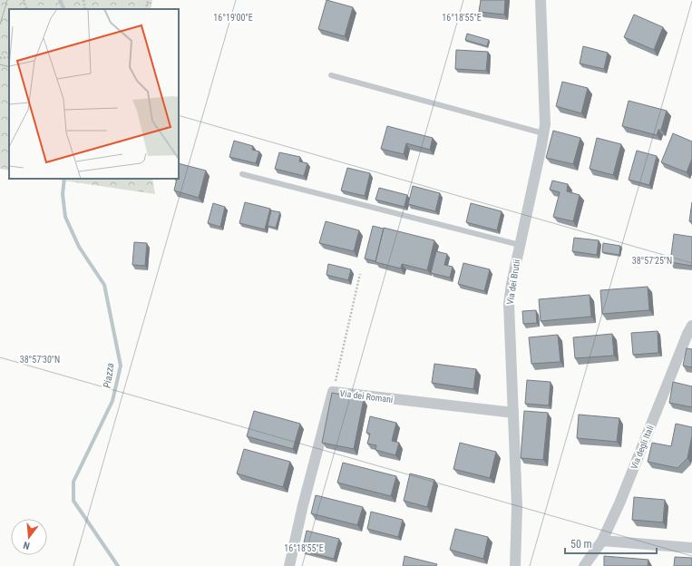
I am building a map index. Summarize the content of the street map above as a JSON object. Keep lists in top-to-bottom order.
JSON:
{
  "streets": {
    "street": ["Via dei Brutii", "Via dei Romani", "Via degli Itali"]
  },
  "crossings": [
    ["Via dei Brutii", "Via dei Romani"]
  ],
  "water": ["Piazza"],
  "scale_bar": "50 m",
  "north": "bottom",
  "coordinates": [
    "16°19'00\"E",
    "16°18'55\"E",
    "38°57'25\"N",
    "38°57'30\"N"
  ]
}
